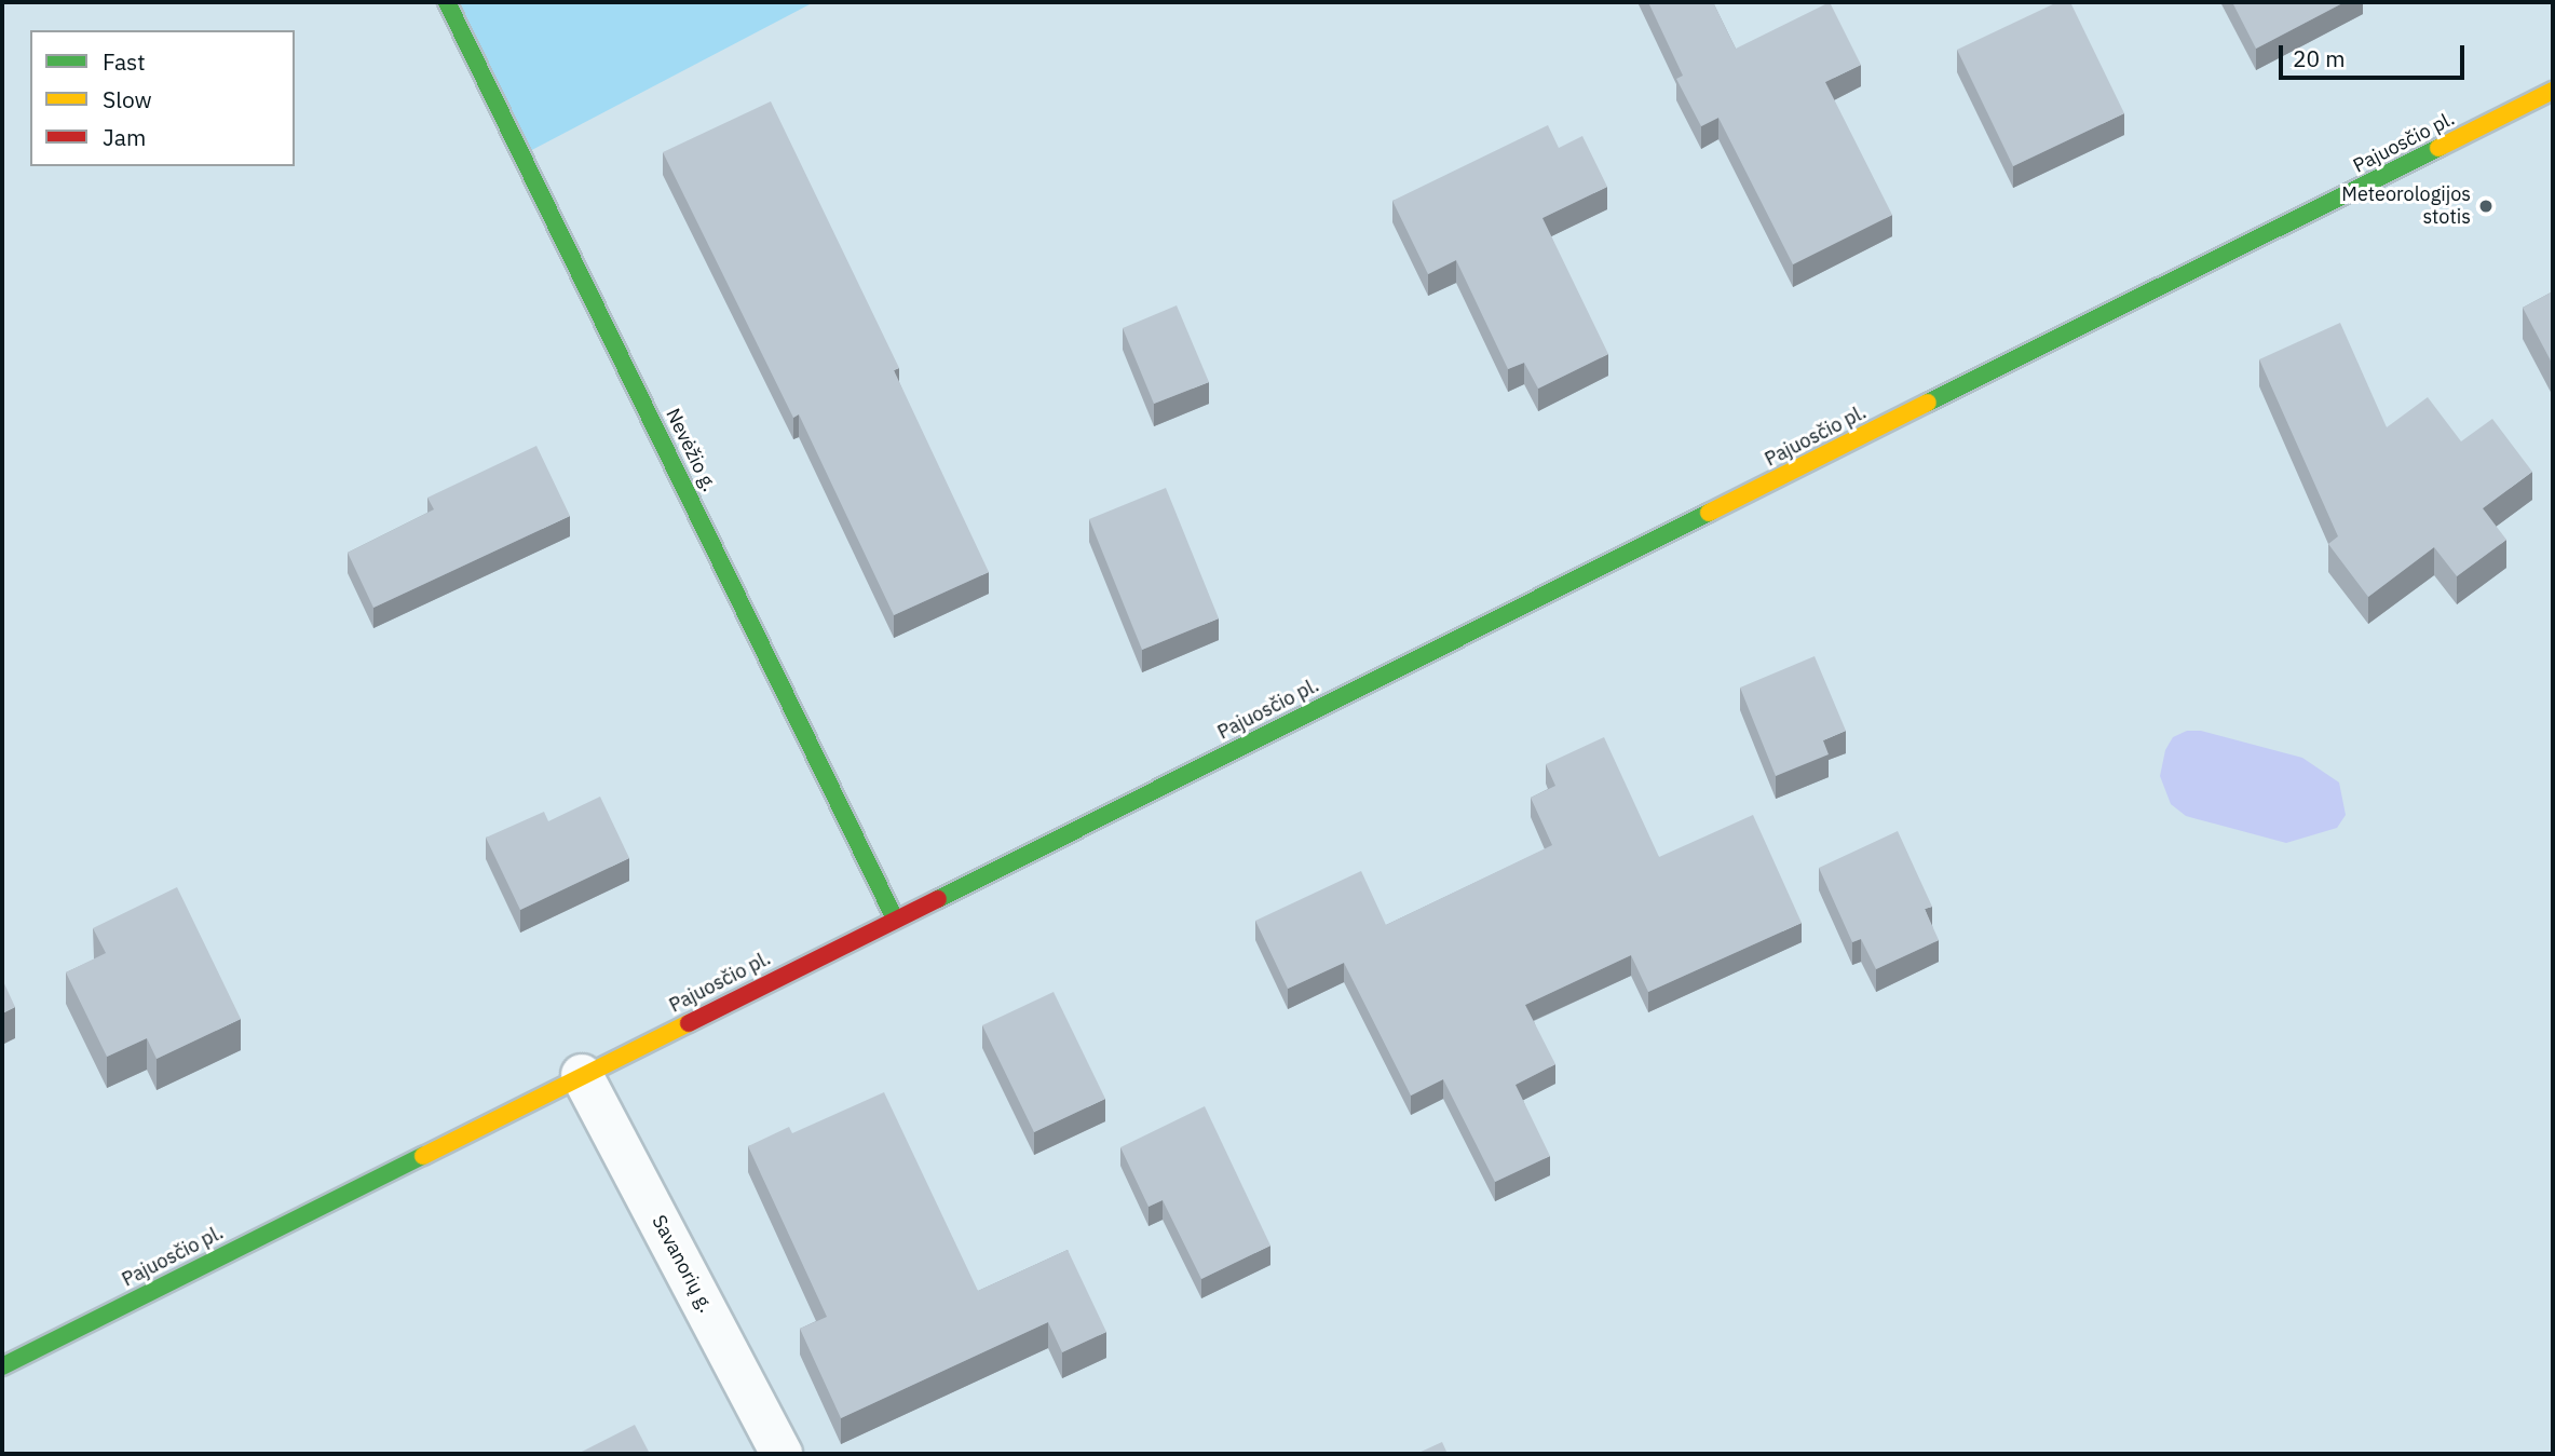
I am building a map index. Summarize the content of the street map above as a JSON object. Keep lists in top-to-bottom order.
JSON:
{
  "streets": {
    "main road": ["Pajuosčio pl.", "Nevėžio g."],
    "street": ["Savanorių g."]
  },
  "crossings": [
    ["Pajuosčio pl.", "Nevėžio g."],
    ["Pajuosčio pl.", "Savanorių g."]
  ],
  "places": ["Meteorologijos stotis"],
  "legend": ["Fast", "Slow", "Jam"],
  "scale_bar": "20 m"
}
